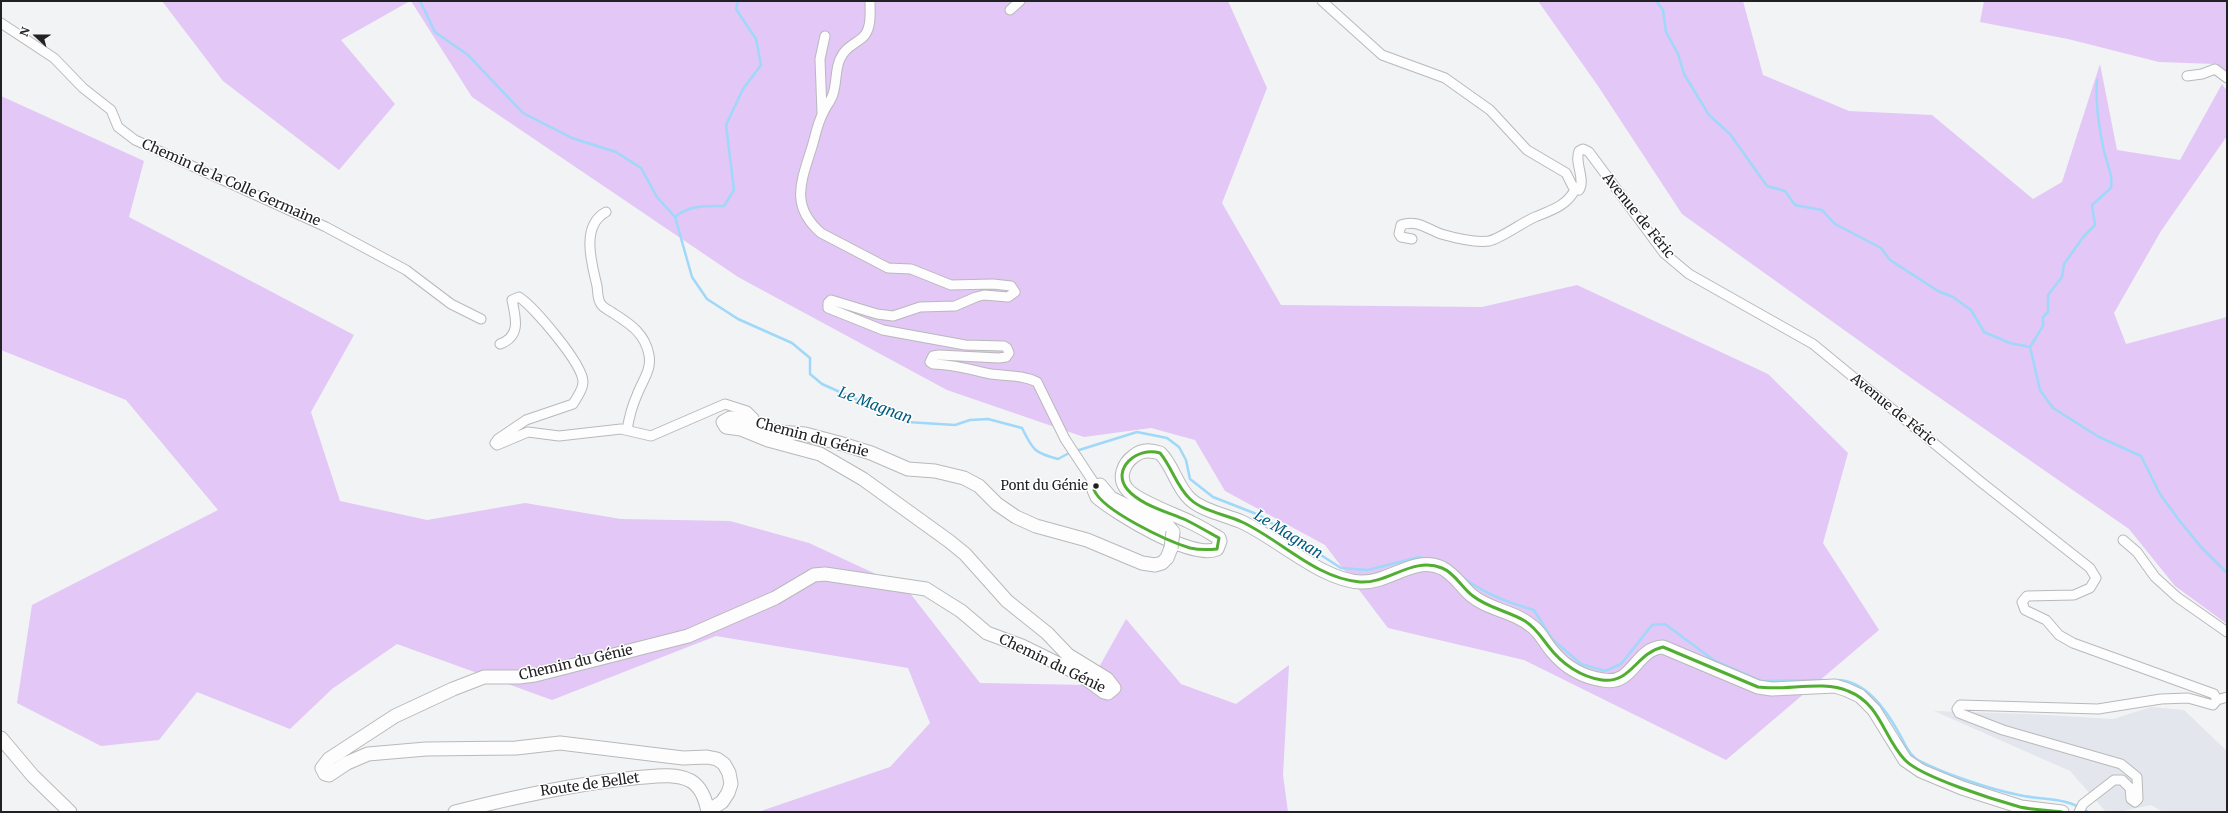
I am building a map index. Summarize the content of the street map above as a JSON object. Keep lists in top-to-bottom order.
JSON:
{
  "streets": {
    "street": [
      "Chemin de la Colle Germaine",
      "Avenue de Féric",
      "Chemin du Génie",
      "Route de Bellet"
    ]
  },
  "crossings": [
    ["Chemin du Génie", "Route de Bellet"]
  ],
  "water": ["Le Magnan"],
  "places": ["Pont du Génie"],
  "north": "left"
}
